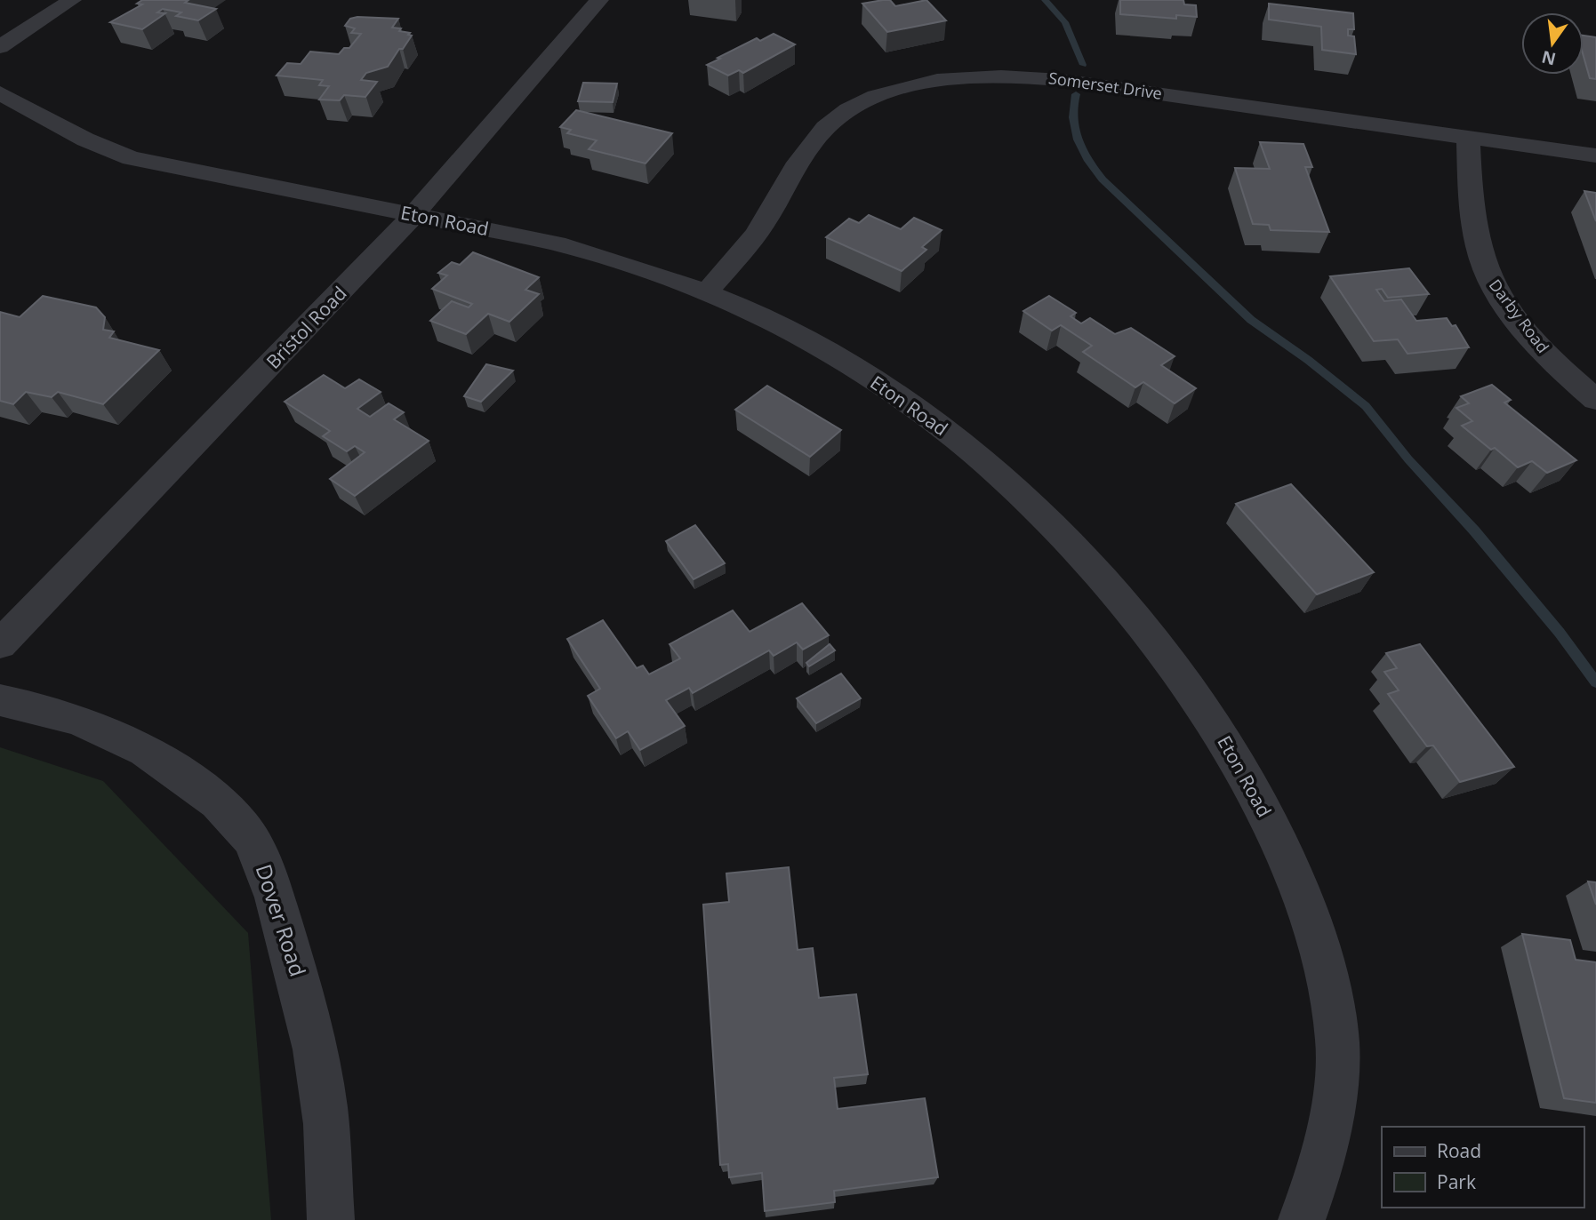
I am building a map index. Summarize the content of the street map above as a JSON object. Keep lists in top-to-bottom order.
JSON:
{
  "streets": {
    "street": [
      "Somerset Drive",
      "Eton Road",
      "Darby Road",
      "Bristol Road",
      "Dover Road"
    ]
  },
  "crossings": [
    ["Somerset Drive", "Eton Road"],
    ["Somerset Drive", "Darby Road"],
    ["Eton Road", "Bristol Road"]
  ],
  "legend": ["Road", "Park"],
  "north": "bottom"
}
